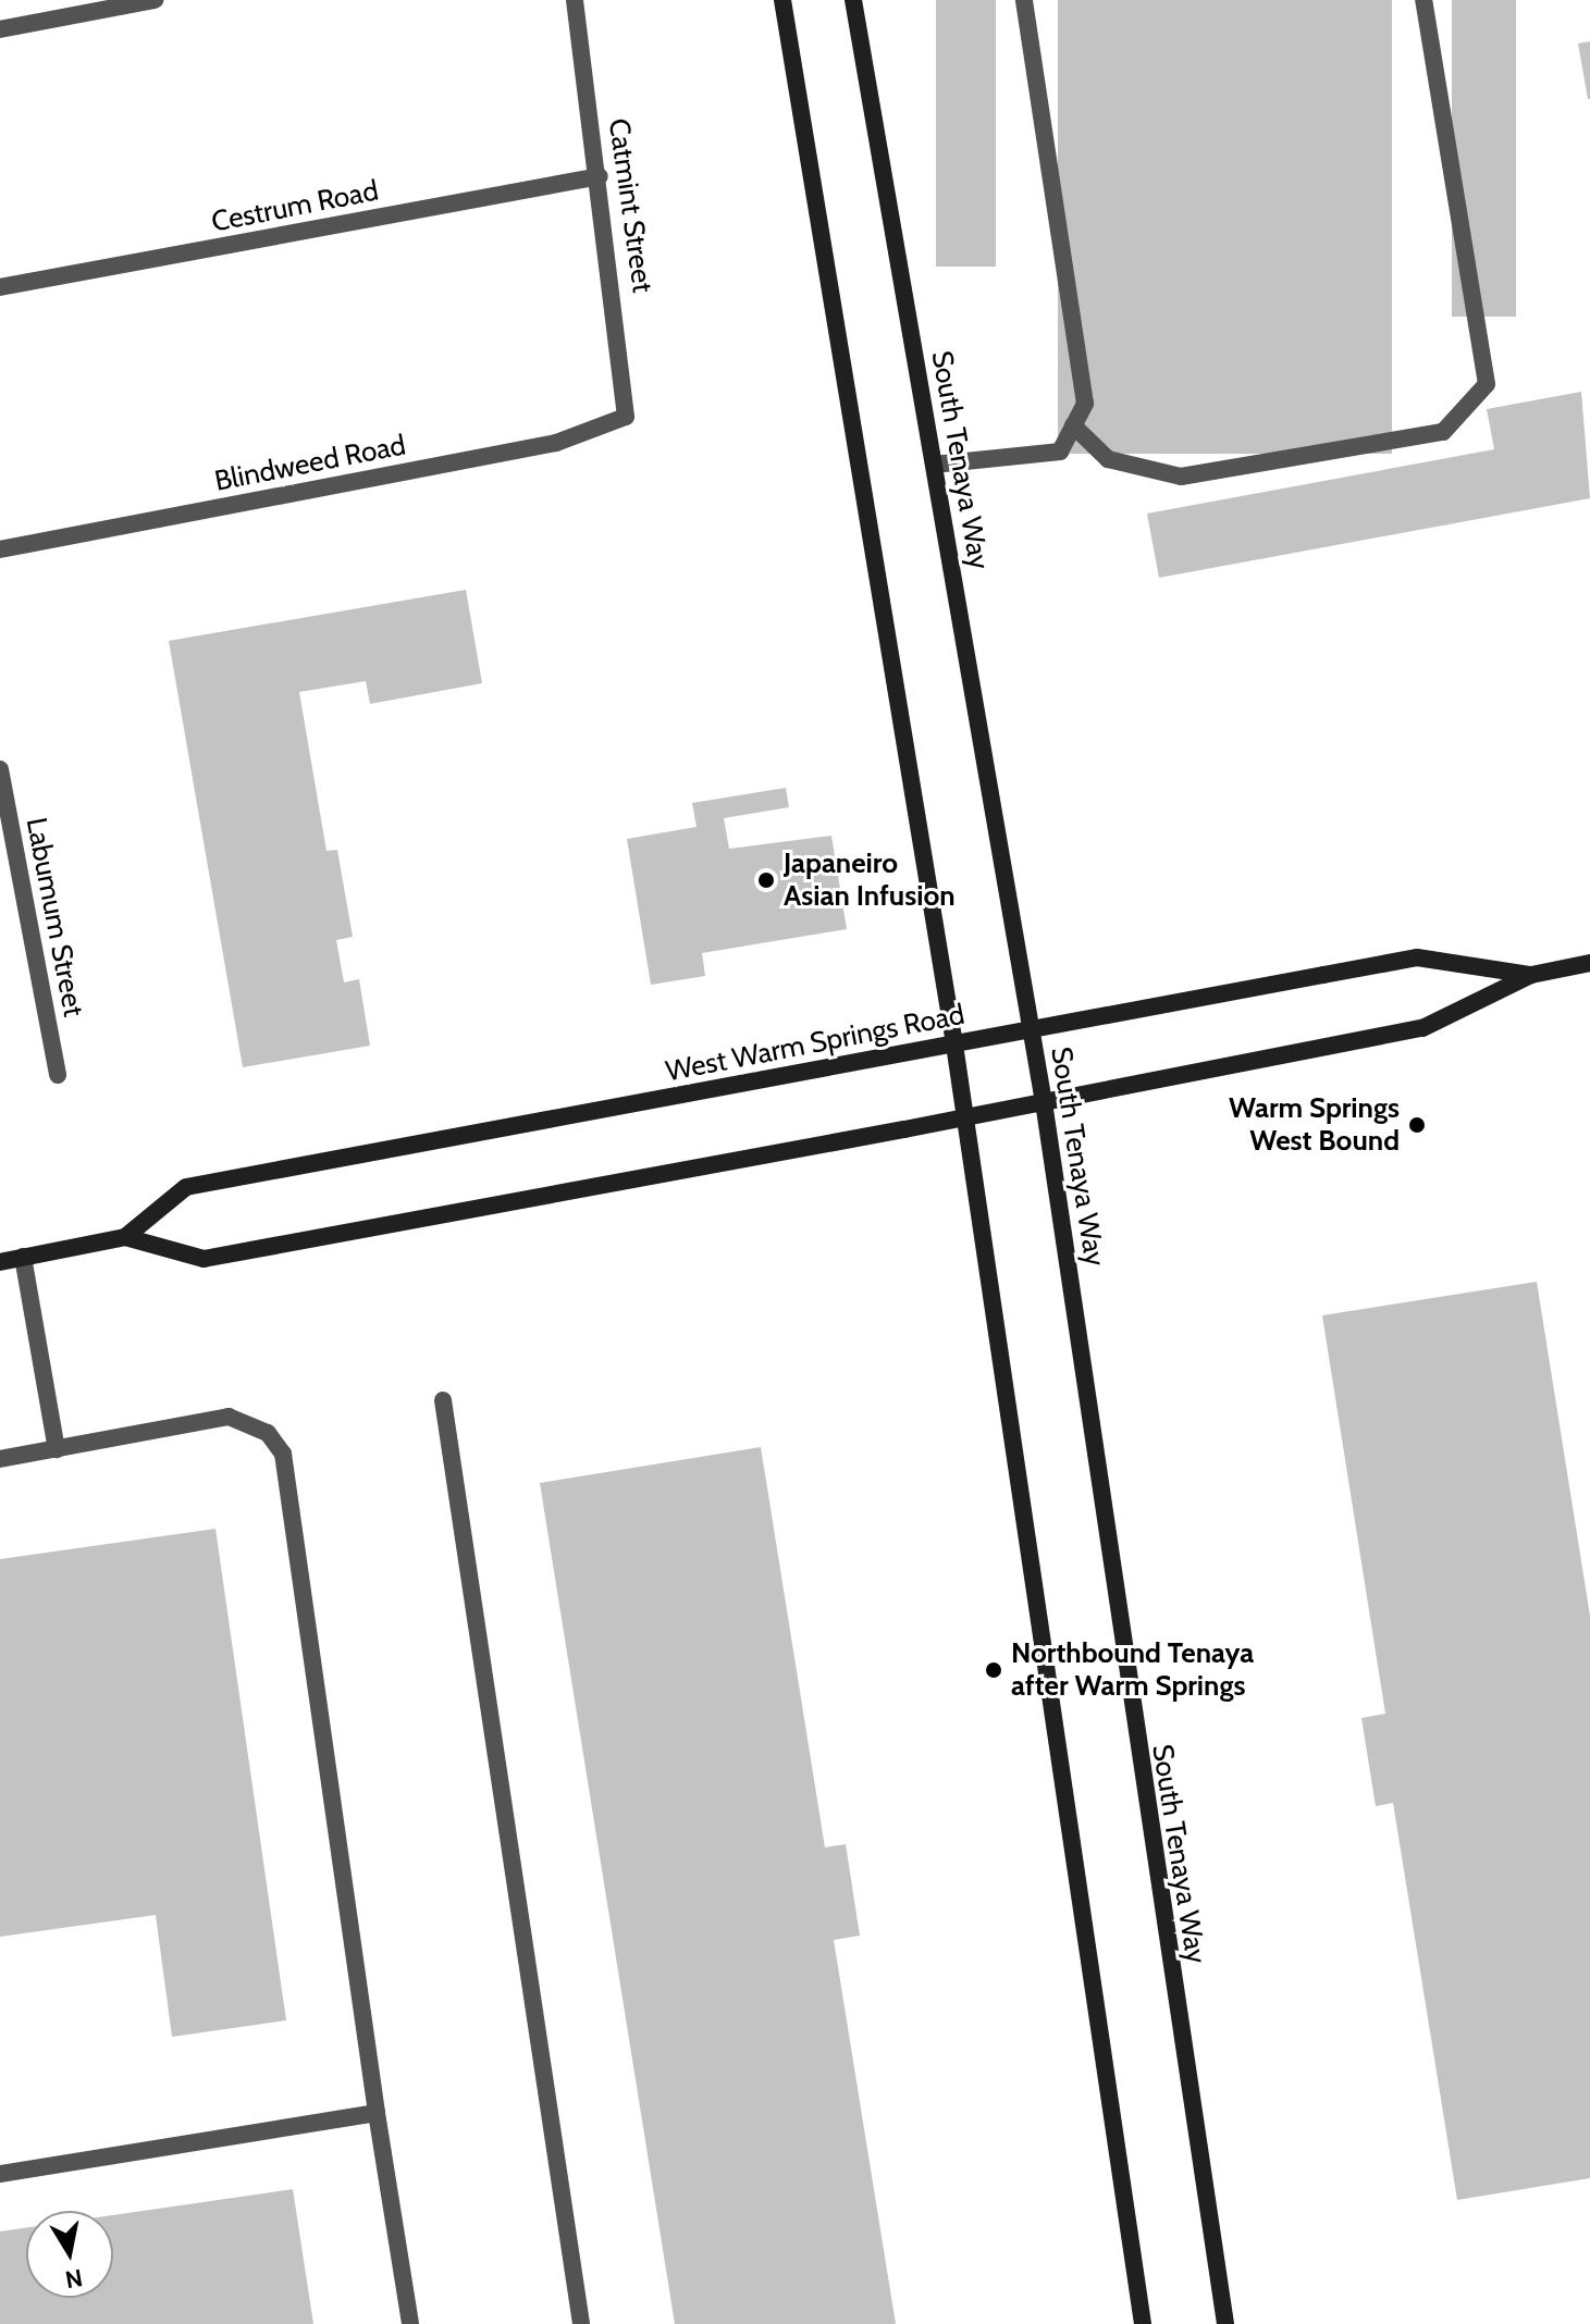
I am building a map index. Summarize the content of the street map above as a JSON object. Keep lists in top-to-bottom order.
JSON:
{
  "streets": {
    "street": [
      "Catmint Street",
      "Cestrum Road",
      "South Tenaya Way",
      "Blindweed Road",
      "Labumum Street",
      "West Warm Springs Road"
    ]
  },
  "crossings": [
    ["Catmint Street", "Cestrum Road"],
    ["Catmint Street", "Blindweed Road"],
    ["South Tenaya Way", "West Warm Springs Road"]
  ],
  "places": ["Japaneiro Asian Infusion", "Warm Springs West Bound", "Northbound Tenaya after Warm Springs"],
  "north": "bottom"
}
